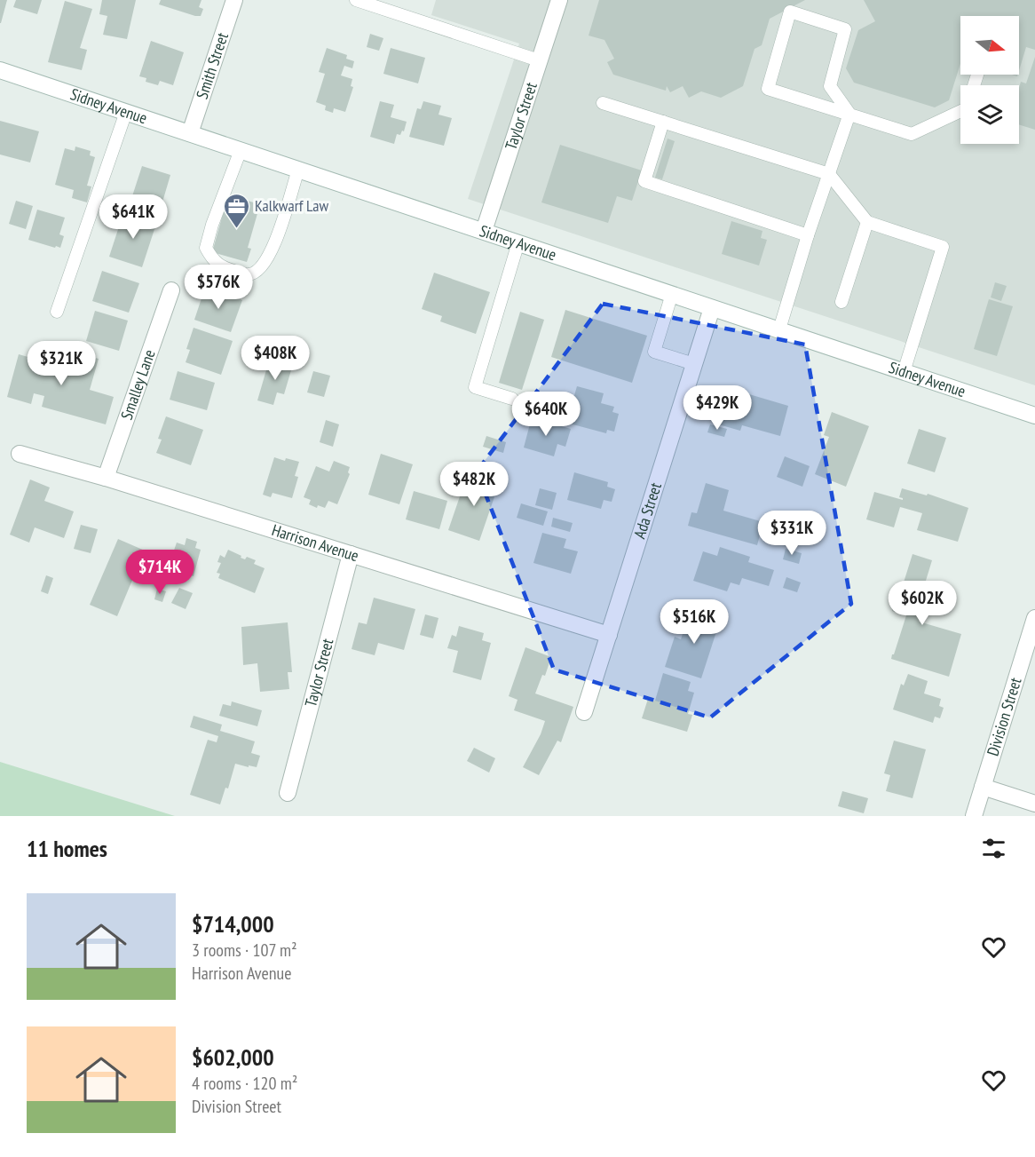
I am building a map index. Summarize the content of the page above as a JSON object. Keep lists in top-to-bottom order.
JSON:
{
  "streets": {
    "street": [
      "Smith Street",
      "Sidney Avenue",
      "Taylor Street",
      "Smalley Lane",
      "Ada Street",
      "Harrison Avenue",
      "Division Street"
    ]
  },
  "crossings": [
    ["Smith Street", "Sidney Avenue"],
    ["Sidney Avenue", "Taylor Street"],
    ["Sidney Avenue", "Ada Street"],
    ["Taylor Street", "Harrison Avenue"],
    ["Smalley Lane", "Harrison Avenue"],
    ["Ada Street", "Harrison Avenue"]
  ],
  "places": {
    "office": ["Kalkwarf Law"]
  },
  "north": "right",
  "page": {
    "price": [
      "$641K",
      "$576K",
      "$408K",
      "$321K",
      "$429K",
      "$640K",
      "$482K",
      "$331K",
      "$714K",
      "$602K",
      "$516K"
    ],
    "heading": "11 homes",
    "list": [
      {
        "name": "$714,000",
        "note": "3 rooms · 107 m² · Harrison Avenue"
      },
      {
        "name": "$602,000",
        "note": "4 rooms · 120 m² · Division Street"
      }
    ]
  }
}
